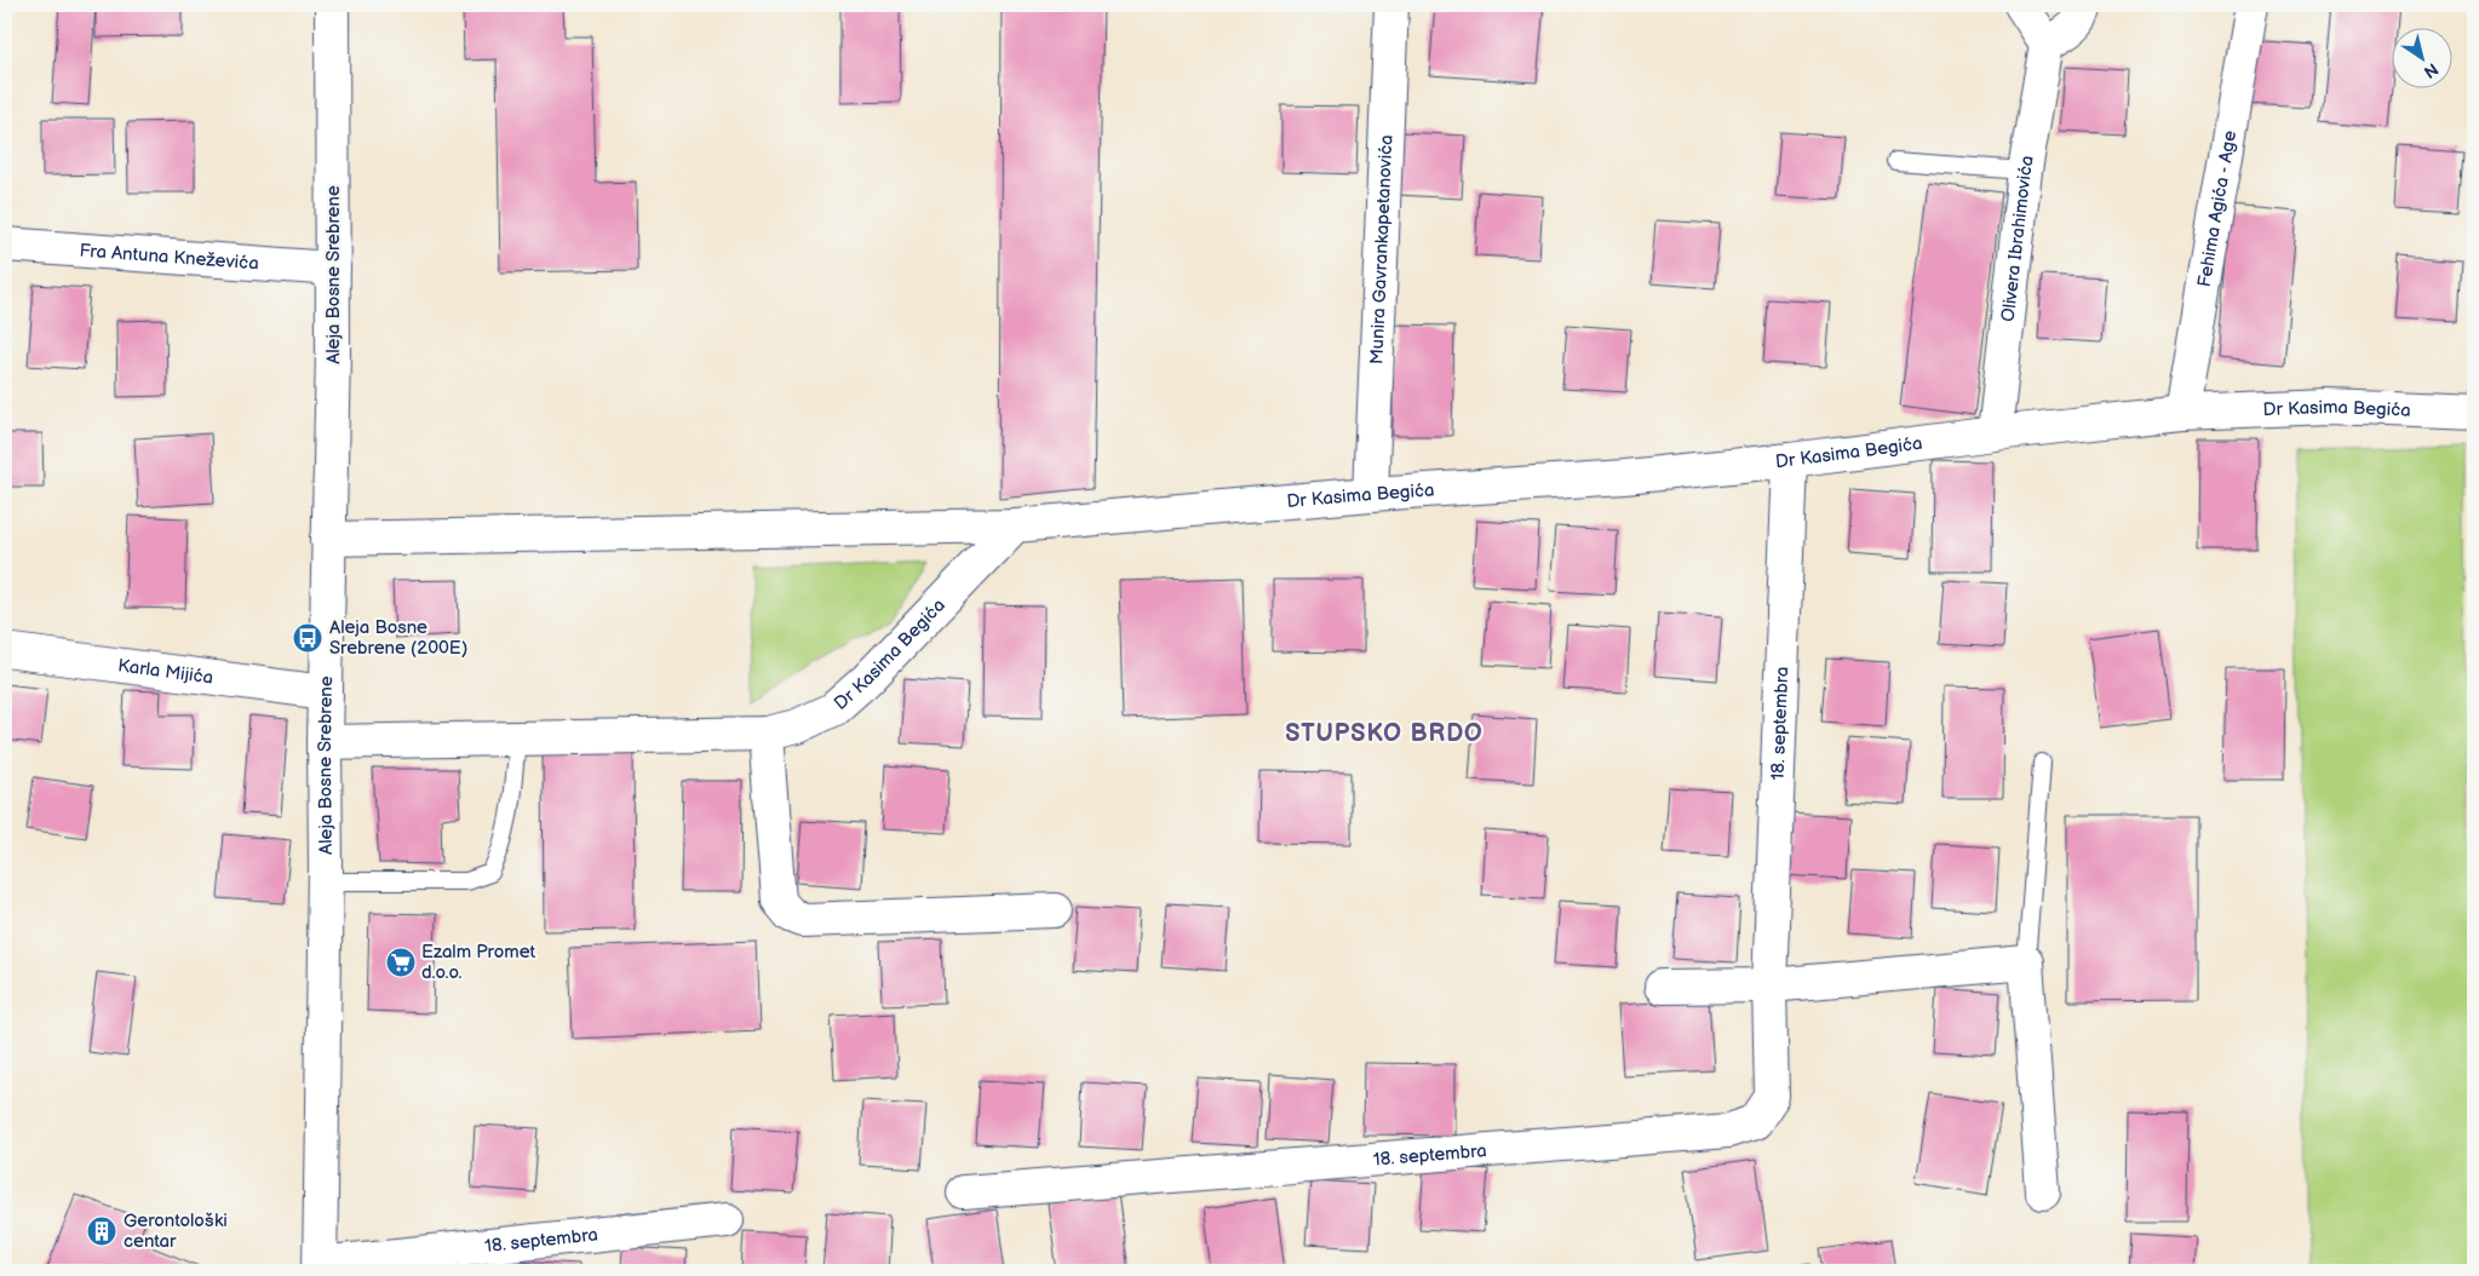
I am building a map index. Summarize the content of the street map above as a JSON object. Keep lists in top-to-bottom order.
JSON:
{
  "streets": {
    "street": [
      "Fehima Agića - Age",
      "Olivera Ibrahimovića",
      "Munira Gavrankapetanovića",
      "Fra Antuna Kneževića",
      "Aleja Bosne Srebrene",
      "Dr Kasima Begića",
      "Karla Mijića",
      "18. septembra"
    ]
  },
  "crossings": [
    ["Fehima Agića - Age", "Dr Kasima Begića"],
    ["Olivera Ibrahimovića", "Dr Kasima Begića"],
    ["Munira Gavrankapetanovića", "Dr Kasima Begića"],
    ["Fra Antuna Kneževića", "Aleja Bosne Srebrene"],
    ["Aleja Bosne Srebrene", "Dr Kasima Begića"],
    ["Aleja Bosne Srebrene", "Karla Mijića"],
    ["Dr Kasima Begića", "18. septembra"]
  ],
  "districts": ["STUPSKO BRDO"],
  "places": {
    "bus stop": ["Aleja Bosne Srebrene (200E)"],
    "supermarket": ["Ezalm Promet d.o.o."],
    "building": ["Gerontološki centar"]
  },
  "north": "bottom right"
}
